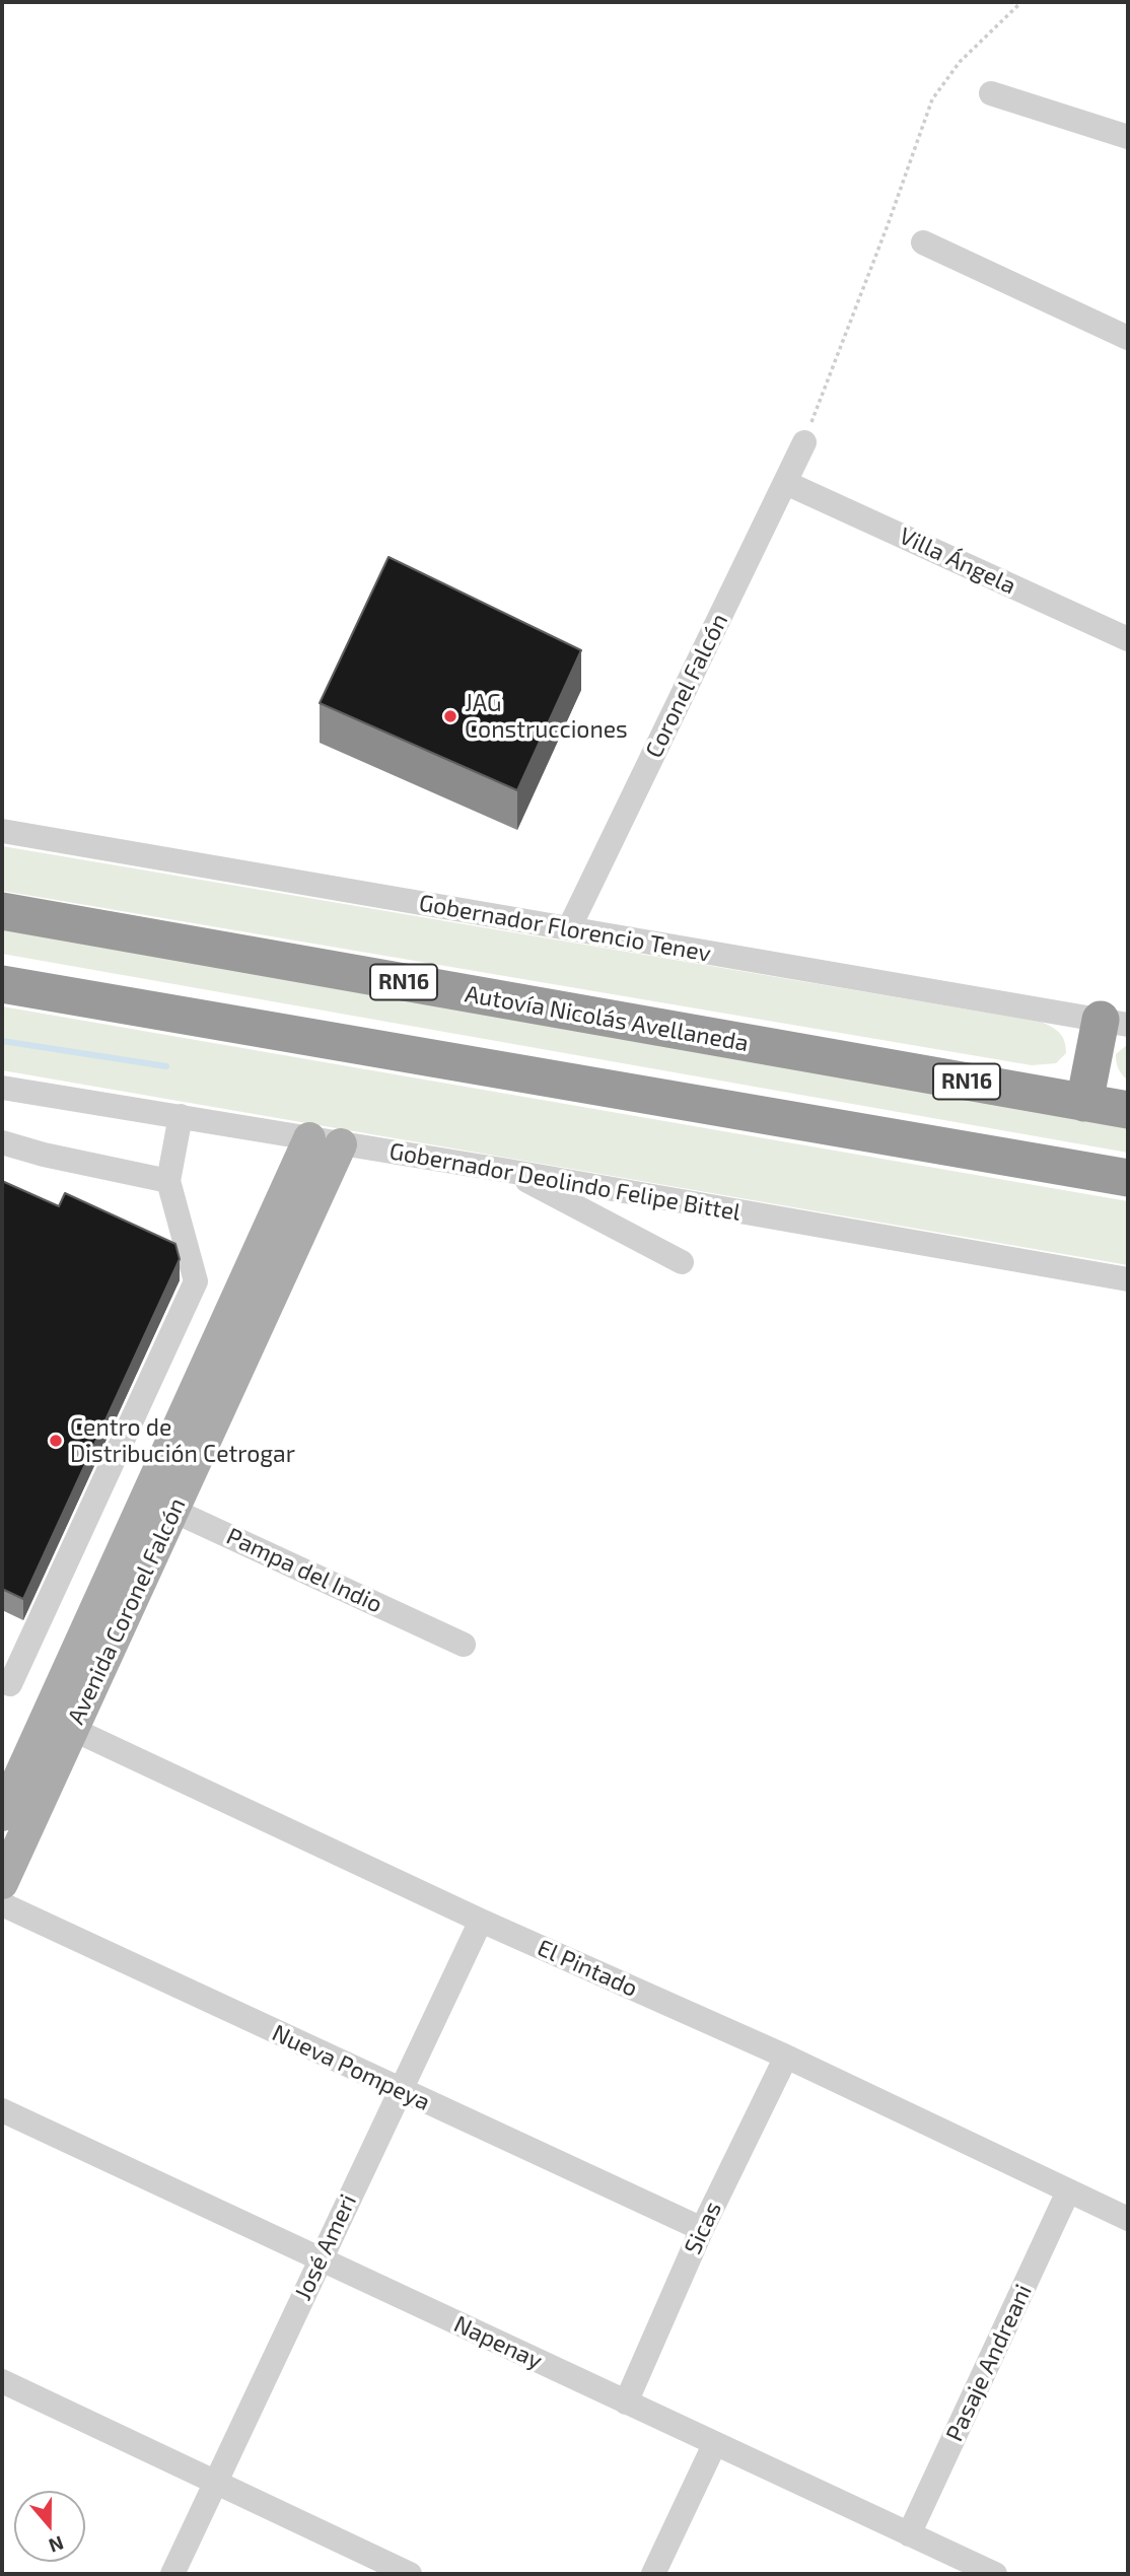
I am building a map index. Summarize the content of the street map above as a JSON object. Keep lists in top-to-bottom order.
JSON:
{
  "streets": {
    "highway": ["RN16", "Autovía Nicolás Avellaneda"],
    "main road": ["Avenida Coronel Falcón"],
    "street": [
      "Villa Ángela",
      "Coronel Falcón",
      "Gobernador Florencio Tenev",
      "Gobernador Deolindo Felipe Bittel",
      "Pampa del Indio",
      "El Pintado",
      "Nueva Pompeya",
      "Sicas",
      "José Ameri",
      "Napenay",
      "Pasaje Andreani"
    ]
  },
  "crossings": [
    ["Villa Ángela", "Coronel Falcón"],
    ["Coronel Falcón", "Gobernador Florencio Tenev"],
    ["Gobernador Deolindo Felipe Bittel", "Avenida Coronel Falcón"],
    ["Pampa del Indio", "Avenida Coronel Falcón"],
    ["Avenida Coronel Falcón", "El Pintado"],
    ["El Pintado", "Sicas"],
    ["El Pintado", "José Ameri"],
    ["El Pintado", "Pasaje Andreani"],
    ["Nueva Pompeya", "Sicas"],
    ["Nueva Pompeya", "José Ameri"],
    ["Sicas", "Napenay"],
    ["José Ameri", "Napenay"],
    ["Napenay", "Pasaje Andreani"]
  ],
  "places": ["JAG Construcciones", "Centro de Distribución Cetrogar"],
  "north": "bottom"
}
